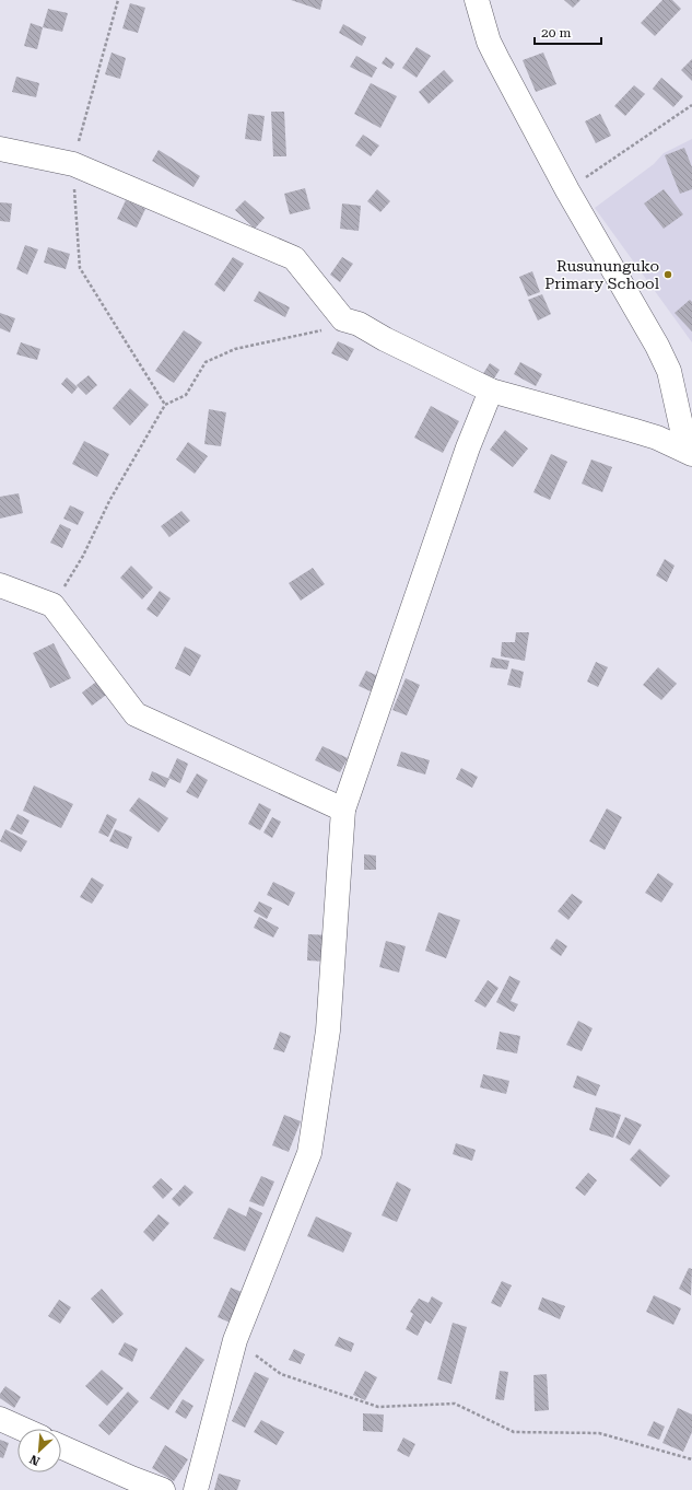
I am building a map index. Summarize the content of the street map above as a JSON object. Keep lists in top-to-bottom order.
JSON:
{
  "places": ["Rusununguko Primary School"],
  "scale_bar": "20 m",
  "north": "bottom left"
}
